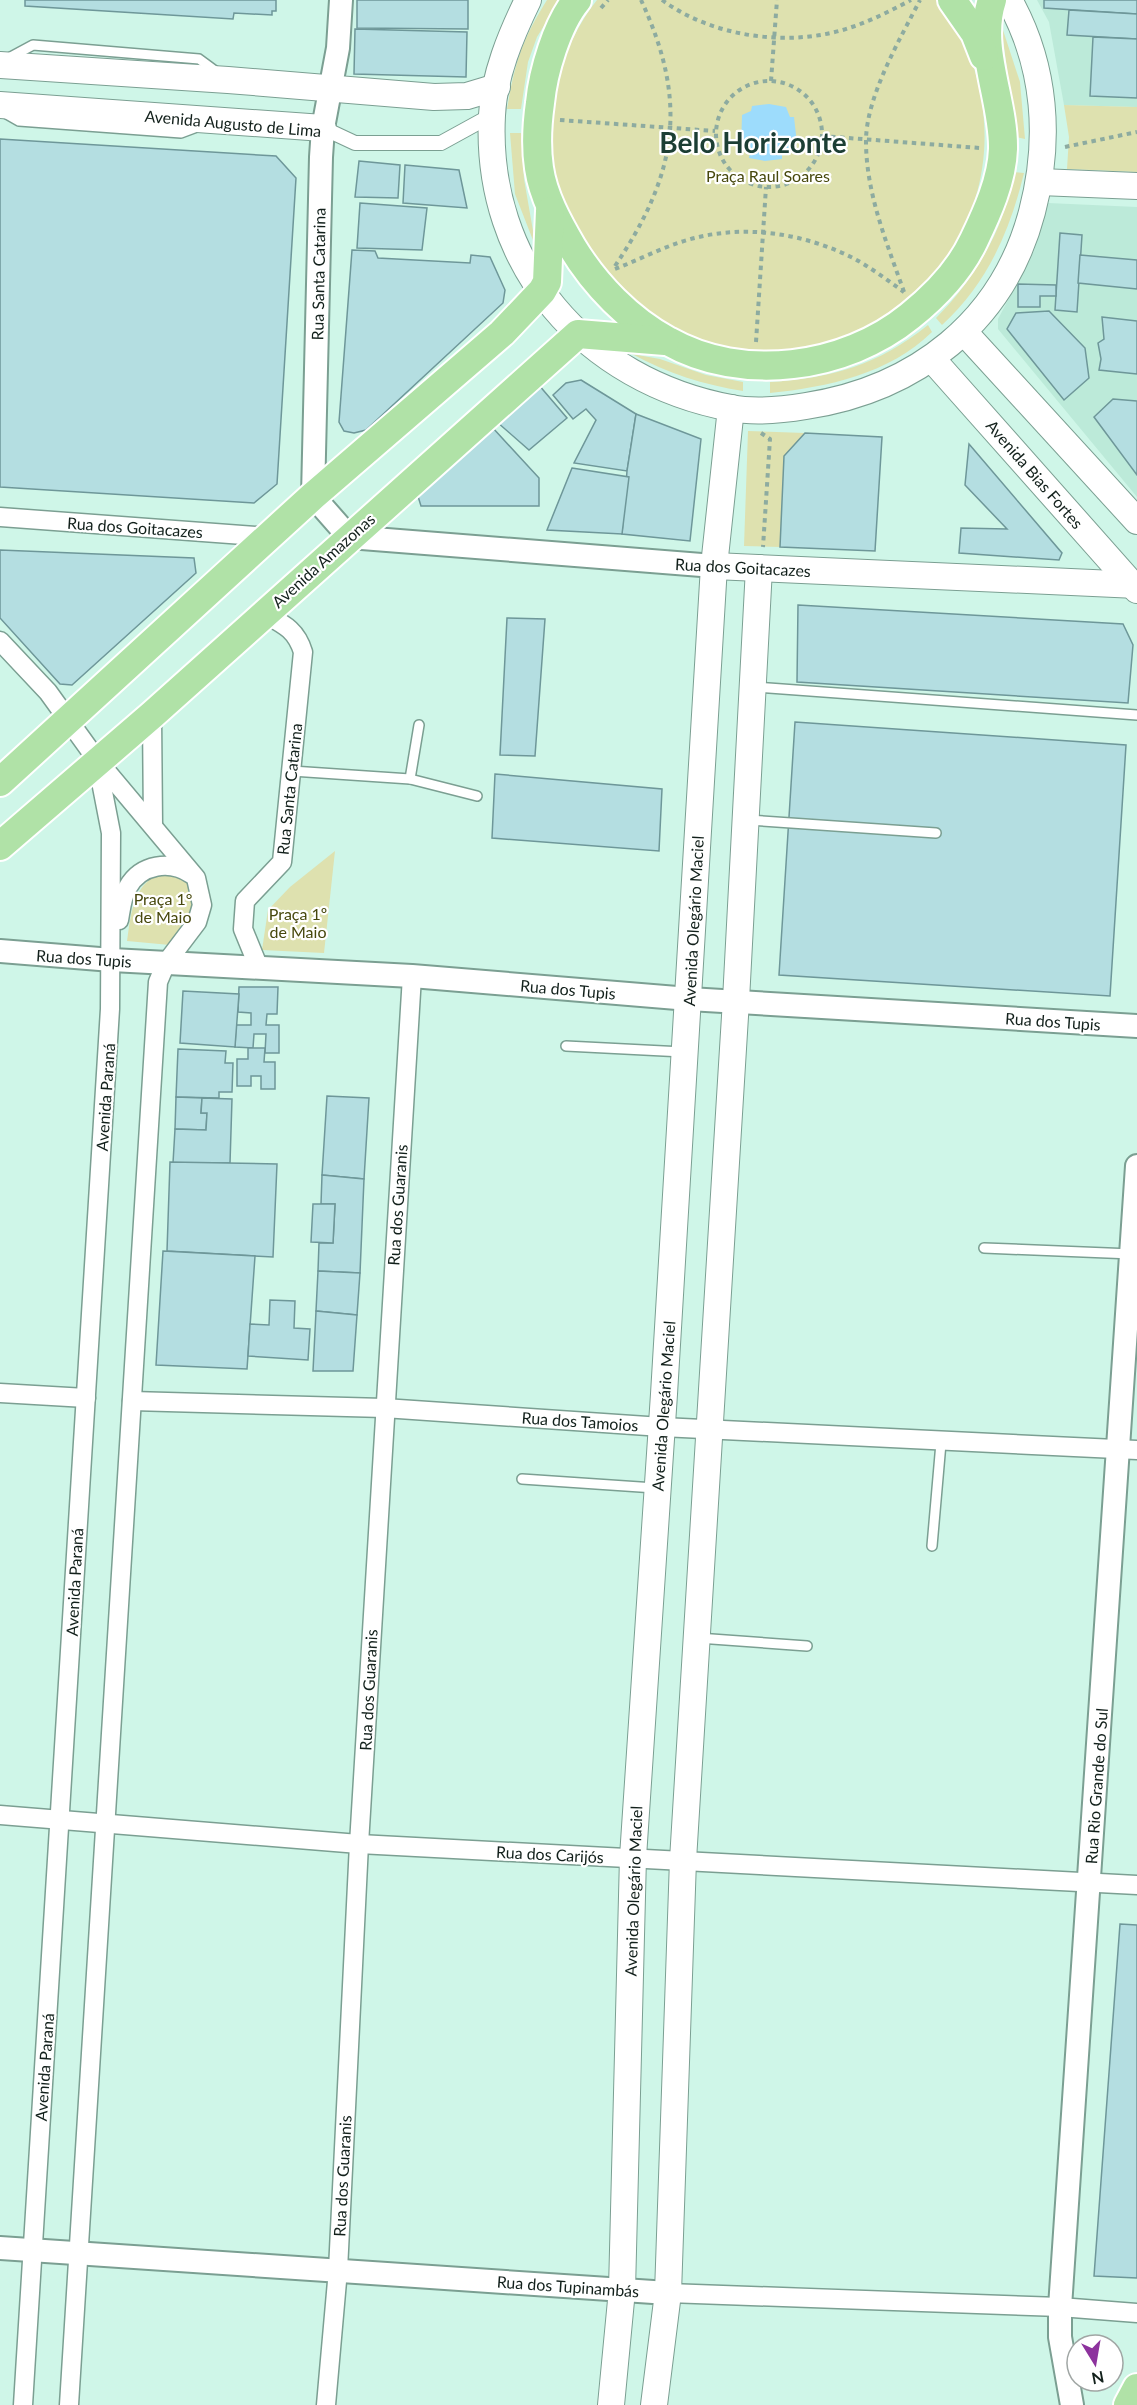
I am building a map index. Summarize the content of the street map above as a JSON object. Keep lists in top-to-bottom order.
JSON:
{
  "streets": {
    "main road": [
      "Avenida Augusto de Lima",
      "Avenida Bias Fortes",
      "Rua dos Goitacazes",
      "Avenida Amazonas",
      "Avenida Olegário Maciel"
    ],
    "street": [
      "Rua Santa Catarina",
      "Rua dos Tupis",
      "Avenida Paraná",
      "Rua dos Guaranis",
      "Rua dos Tamoios",
      "Rua Rio Grande do Sul",
      "Rua dos Carijós",
      "Rua dos Tupinambás"
    ]
  },
  "crossings": [
    ["Avenida Augusto de Lima", "Rua Santa Catarina"],
    ["Rua Santa Catarina", "Avenida Amazonas"],
    ["Rua Santa Catarina", "Rua dos Tupis"],
    ["Avenida Bias Fortes", "Rua dos Goitacazes"],
    ["Rua dos Goitacazes", "Avenida Amazonas"],
    ["Rua dos Goitacazes", "Avenida Olegário Maciel"],
    ["Avenida Amazonas", "Avenida Paraná"],
    ["Avenida Olegário Maciel", "Rua dos Tupis"],
    ["Avenida Olegário Maciel", "Rua dos Tamoios"],
    ["Avenida Olegário Maciel", "Rua dos Carijós"],
    ["Avenida Olegário Maciel", "Rua dos Tupinambás"],
    ["Rua dos Tupis", "Avenida Paraná"],
    ["Rua dos Tupis", "Rua dos Guaranis"],
    ["Avenida Paraná", "Rua dos Tamoios"],
    ["Avenida Paraná", "Rua dos Carijós"],
    ["Avenida Paraná", "Rua dos Tupinambás"],
    ["Rua dos Guaranis", "Rua dos Tamoios"],
    ["Rua dos Guaranis", "Rua dos Carijós"],
    ["Rua dos Guaranis", "Rua dos Tupinambás"],
    ["Rua dos Tamoios", "Rua Rio Grande do Sul"],
    ["Rua Rio Grande do Sul", "Rua dos Carijós"],
    ["Rua Rio Grande do Sul", "Rua dos Tupinambás"]
  ],
  "districts": ["Belo Horizonte"],
  "parks": ["Praça Raul Soares", "Praça 1° de Maio", "Praça 1º de Maio"],
  "north": "bottom"
}
